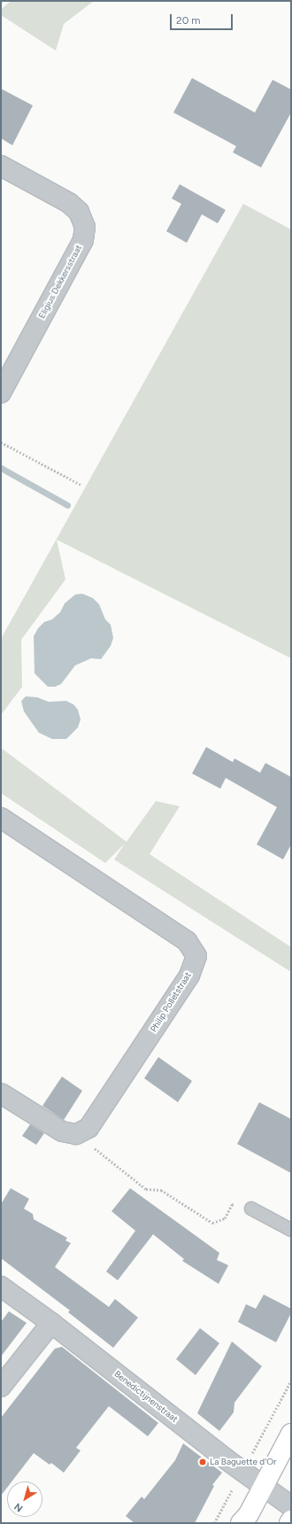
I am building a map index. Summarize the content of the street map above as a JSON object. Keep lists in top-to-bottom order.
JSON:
{
  "streets": {
    "street": ["Eligius Dekkersstraat", "Philip Polletstraat", "Benedictijnenstraat"]
  },
  "places": ["La Baguette d'Or"],
  "scale_bar": "20 m",
  "north": "bottom left"
}
